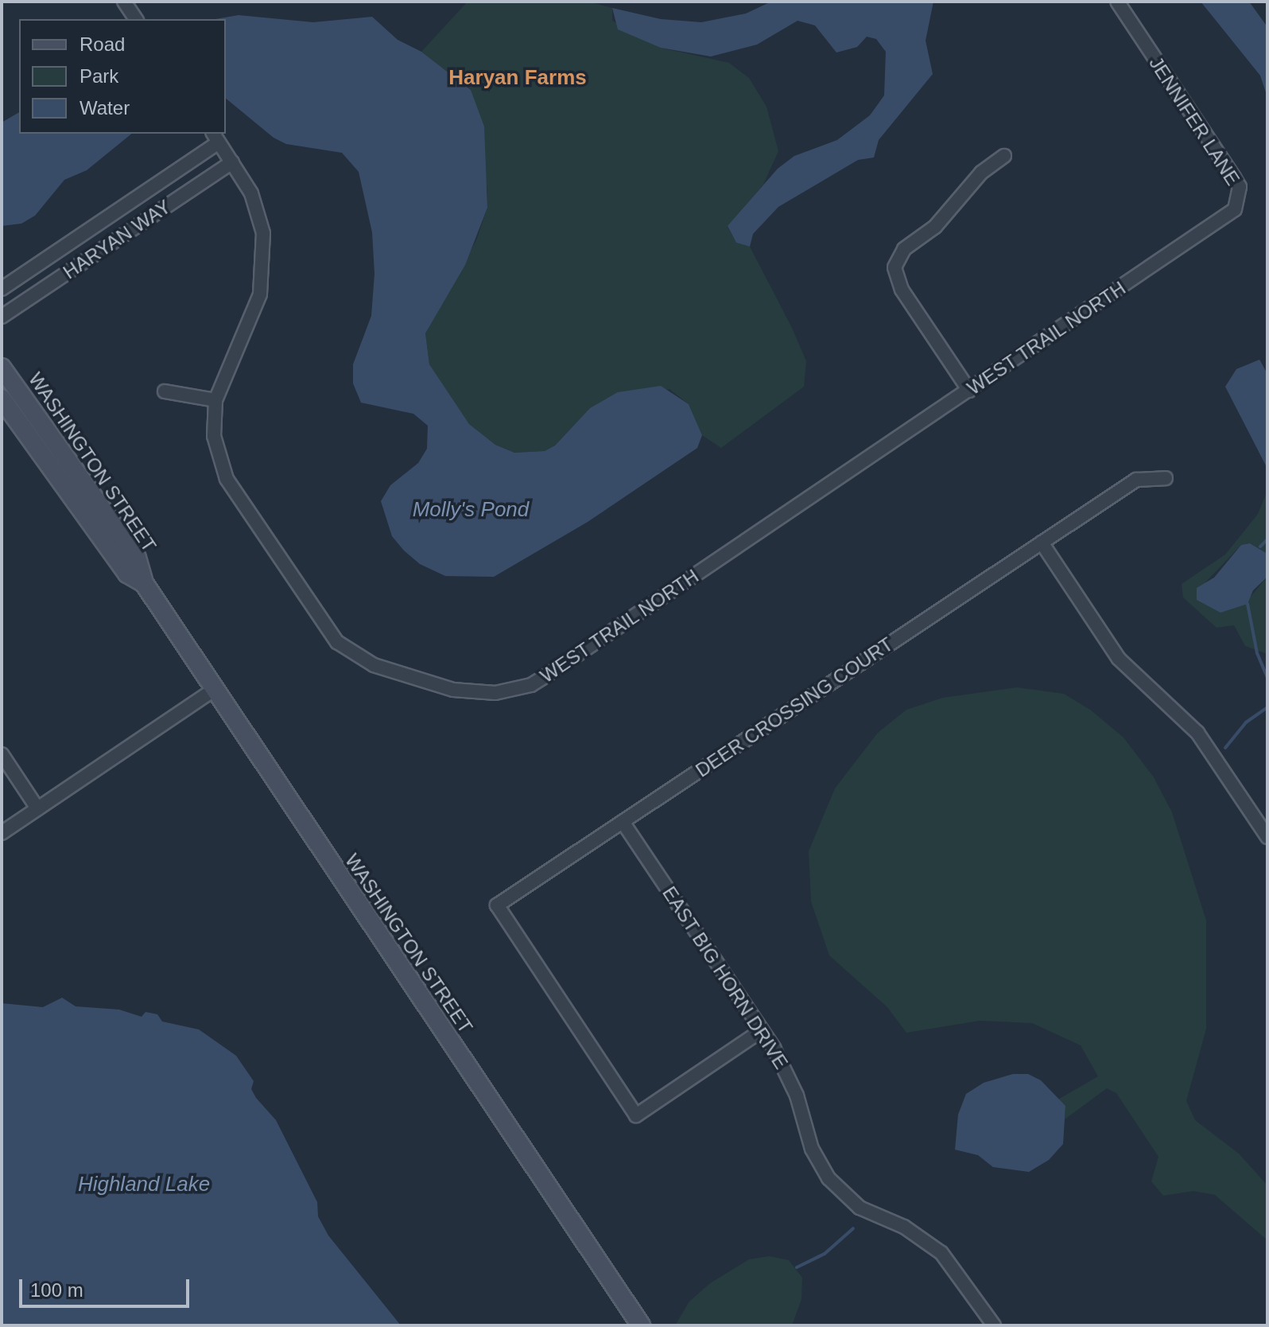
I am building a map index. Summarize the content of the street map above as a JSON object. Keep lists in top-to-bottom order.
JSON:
{
  "streets": {
    "main road": ["WASHINGTON STREET"],
    "street": [
      "JENNIFER LANE",
      "HARYAN WAY",
      "WEST TRAIL NORTH",
      "DEER CROSSING COURT",
      "EAST BIG HORN DRIVE"
    ]
  },
  "crossings": [
    ["JENNIFER LANE", "WEST TRAIL NORTH"],
    ["HARYAN WAY", "WEST TRAIL NORTH"],
    ["DEER CROSSING COURT", "EAST BIG HORN DRIVE"]
  ],
  "districts": ["Haryan Farms"],
  "water": ["Molly's Pond", "Highland Lake"],
  "legend": ["Road", "Park", "Water"],
  "scale_bar": "100 m"
}
